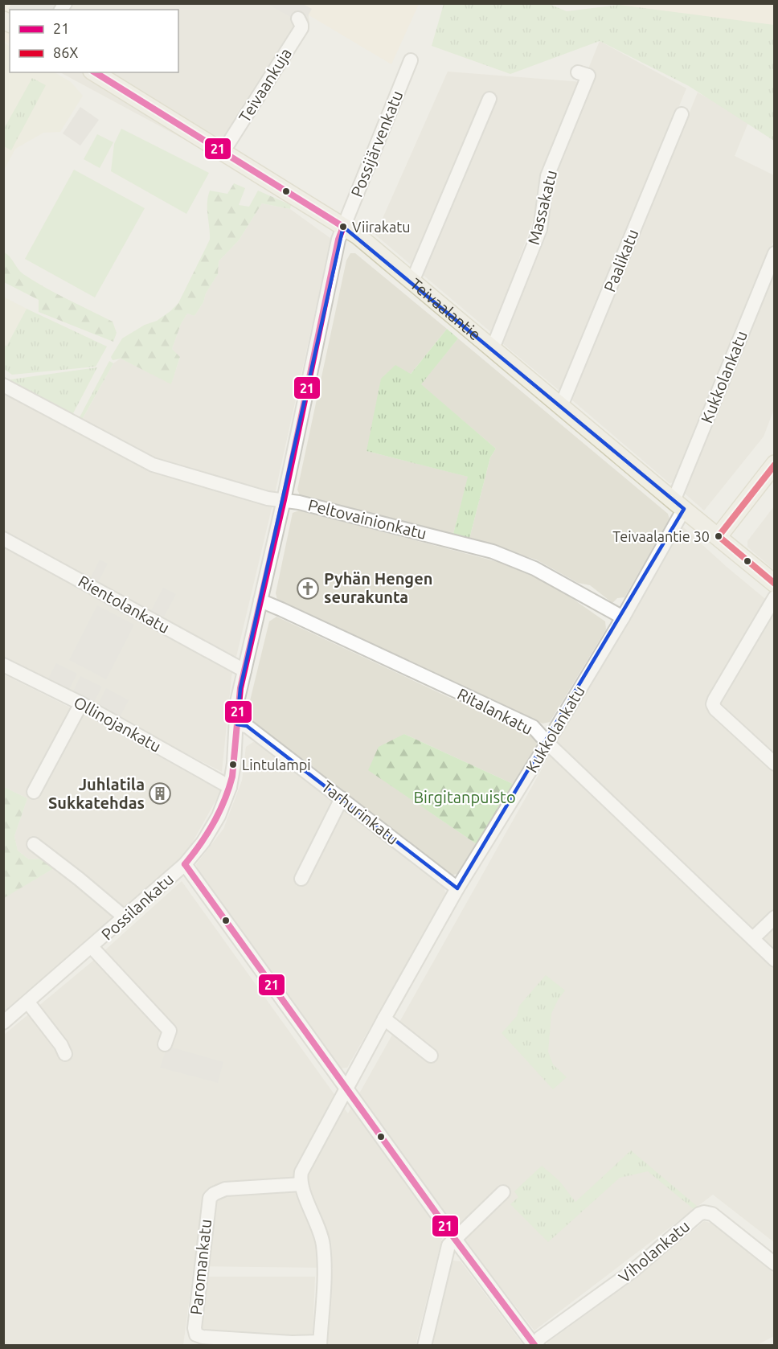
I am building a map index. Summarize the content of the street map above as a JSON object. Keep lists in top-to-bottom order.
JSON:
{
  "streets": {
    "main road": ["Teivaalantie"],
    "street": [
      "Teivaankuja",
      "Possijärvenkatu",
      "Massakatu",
      "Paalikatu",
      "Kukkolankatu",
      "Peltovainionkatu",
      "Rientolankatu",
      "Ritalankatu",
      "Ollinojankatu",
      "Tarhurinkatu",
      "Possilankatu",
      "Viholankatu",
      "Paromankatu"
    ]
  },
  "crossings": [
    ["Teivaankuja", "Teivaalantie"],
    ["Possijärvenkatu", "Teivaalantie"],
    ["Possijärvenkatu", "Possilankatu"],
    ["Massakatu", "Teivaalantie"],
    ["Paalikatu", "Teivaalantie"],
    ["Teivaalantie", "Kukkolankatu"],
    ["Teivaalantie", "Possilankatu"],
    ["Kukkolankatu", "Peltovainionkatu"],
    ["Kukkolankatu", "Ritalankatu"],
    ["Kukkolankatu", "Tarhurinkatu"],
    ["Kukkolankatu", "Paromankatu"],
    ["Peltovainionkatu", "Possilankatu"],
    ["Rientolankatu", "Possilankatu"],
    ["Ritalankatu", "Possilankatu"],
    ["Ollinojankatu", "Possilankatu"],
    ["Tarhurinkatu", "Possilankatu"]
  ],
  "parks": ["Birgitanpuisto"],
  "places": {
    "other": ["Viirakatu", "Teivaalantie 30", "Lintulampi"],
    "church": ["Pyhän Hengen seurakunta"],
    "building": ["Juhlatila Sukkatehdas"]
  },
  "lines": ["transit line 21", "transit line 86X"],
  "legend": ["21", "86X"]
}
